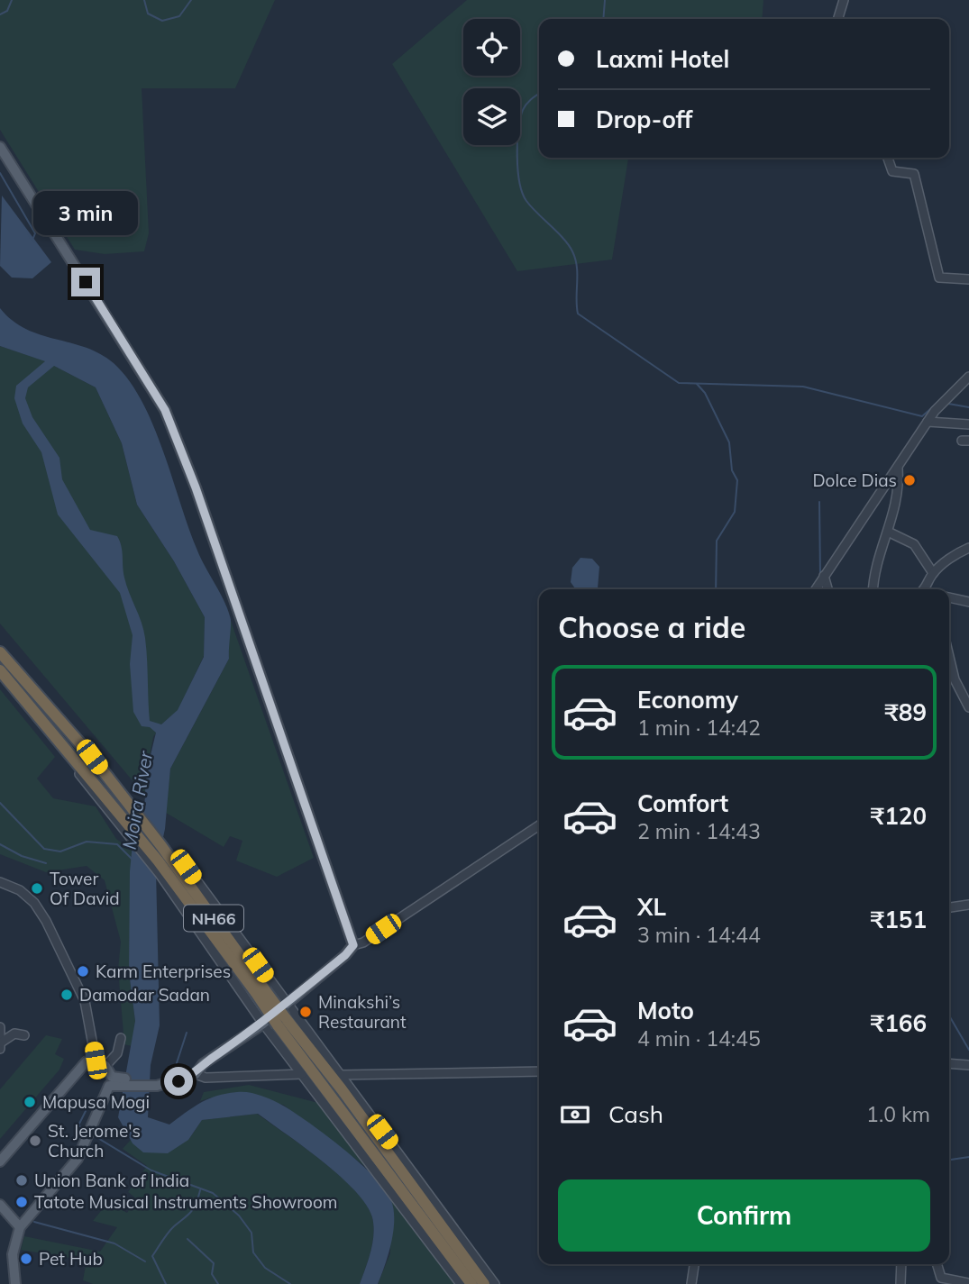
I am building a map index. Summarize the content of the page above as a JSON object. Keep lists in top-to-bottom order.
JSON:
{
  "streets": {
    "highway": ["NH66"]
  },
  "water": ["Moira River"],
  "places": [
    "Dolce Dias",
    "Tower Of David",
    "Karm Enterprises",
    "Damodar Sadan",
    "Minakshi’s Restaurant",
    "Mapusa Mogi",
    "St. Jerome's Church",
    "Union Bank of India",
    "Tatote Musical Instruments Showroom",
    "Pet Hub"
  ],
  "page": {
    "banner": ["Laxmi Hotel", "Drop-off"],
    "bubble": "3 min",
    "heading": "Choose a ride",
    "list": [
      {
        "name": "Economy",
        "note": "1 min · 14:42",
        "value": "₹89"
      },
      {
        "name": "Comfort",
        "note": "2 min · 14:43",
        "value": "₹120"
      },
      {
        "name": "XL",
        "note": "3 min · 14:44",
        "value": "₹151"
      },
      {
        "name": "Moto",
        "note": "4 min · 14:45",
        "value": "₹166"
      }
    ],
    "pay": ["Cash", "1.0 km"],
    "buttons": "Confirm"
  }
}
